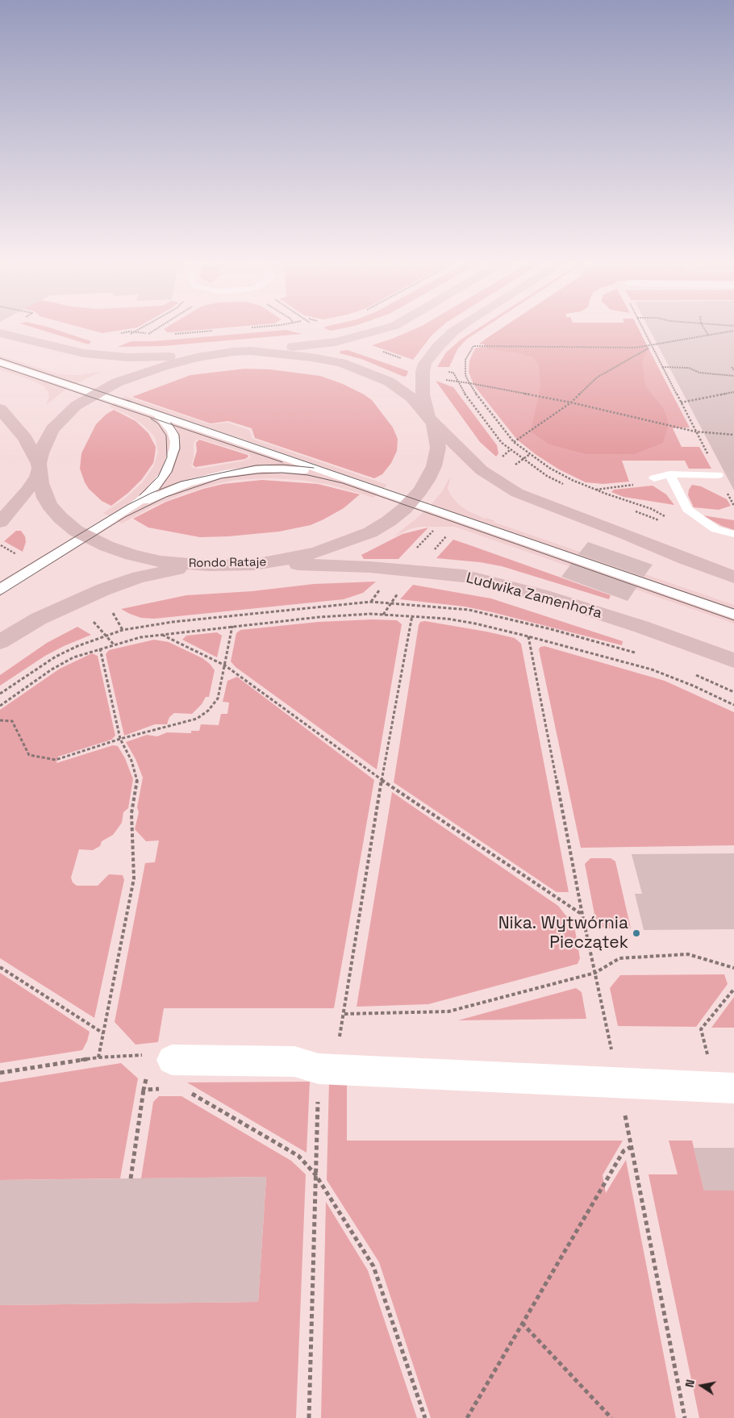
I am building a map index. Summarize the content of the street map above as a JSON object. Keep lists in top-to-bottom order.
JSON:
{
  "streets": {
    "main road": ["Rondo Rataje", "Ludwika Zamenhofa"]
  },
  "crossings": [
    ["Rondo Rataje", "Ludwika Zamenhofa"]
  ],
  "places": ["Nika. Wytwórnia Pieczątek"],
  "north": "left"
}
